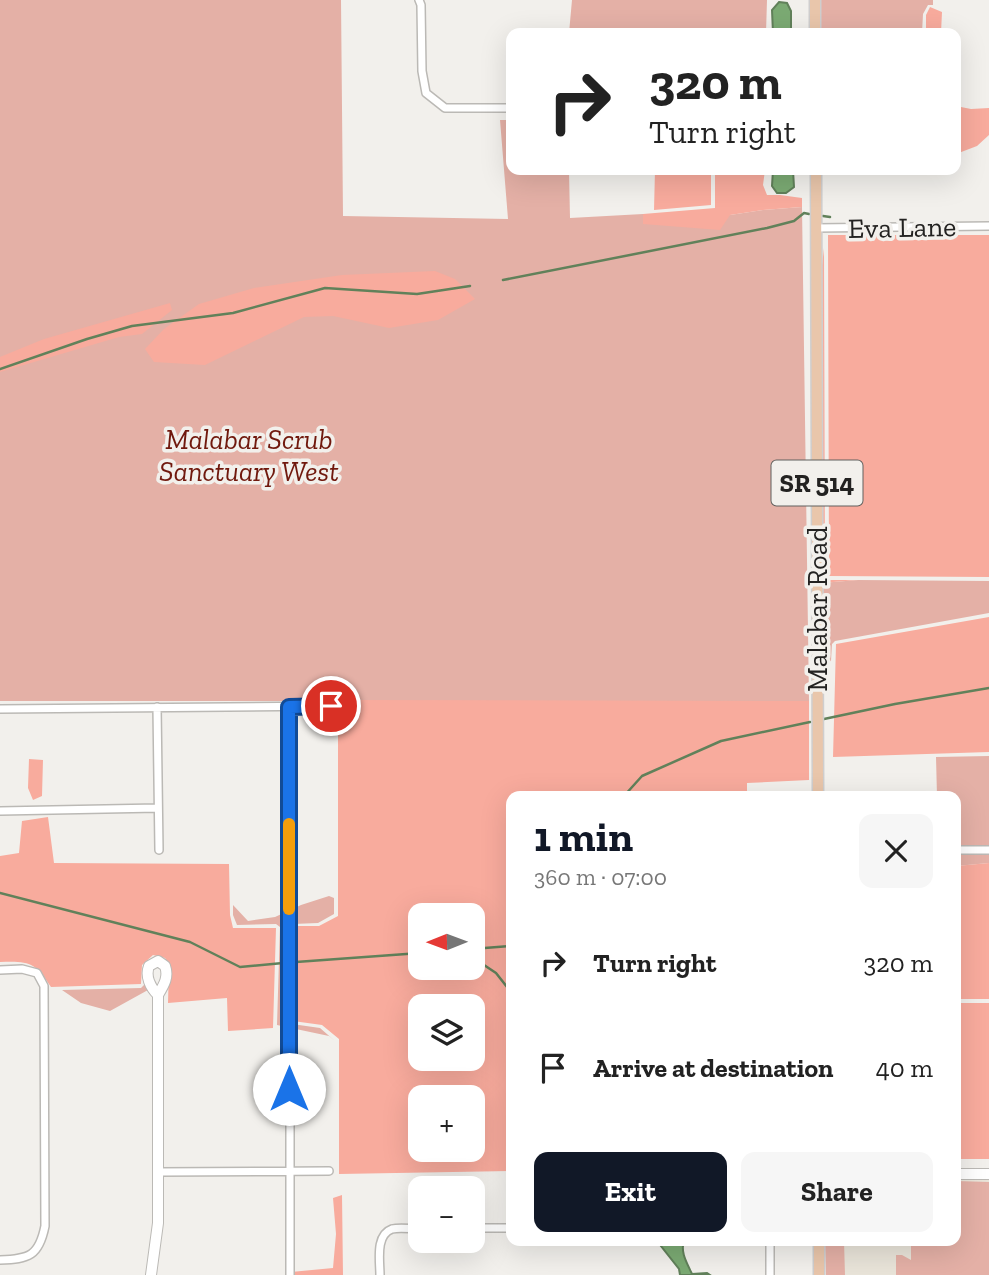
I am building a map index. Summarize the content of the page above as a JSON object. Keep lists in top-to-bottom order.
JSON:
{
  "streets": {
    "main road": ["SR 514", "Malabar Road"],
    "street": ["Eva Lane"]
  },
  "crossings": [
    ["Eva Lane", "Malabar Road"]
  ],
  "parks": ["Malabar Scrub Sanctuary West"],
  "north": "left",
  "page": {
    "turn": ["320 m", "Turn right"],
    "heading": ["1 min", "360 m · 07:00"],
    "map_buttons": ["+", "−"],
    "list": [
      {
        "name": "Turn right",
        "value": "320 m"
      },
      {
        "name": "Arrive at destination",
        "value": "40 m"
      }
    ],
    "buttons": ["Exit", "Share"]
  }
}
